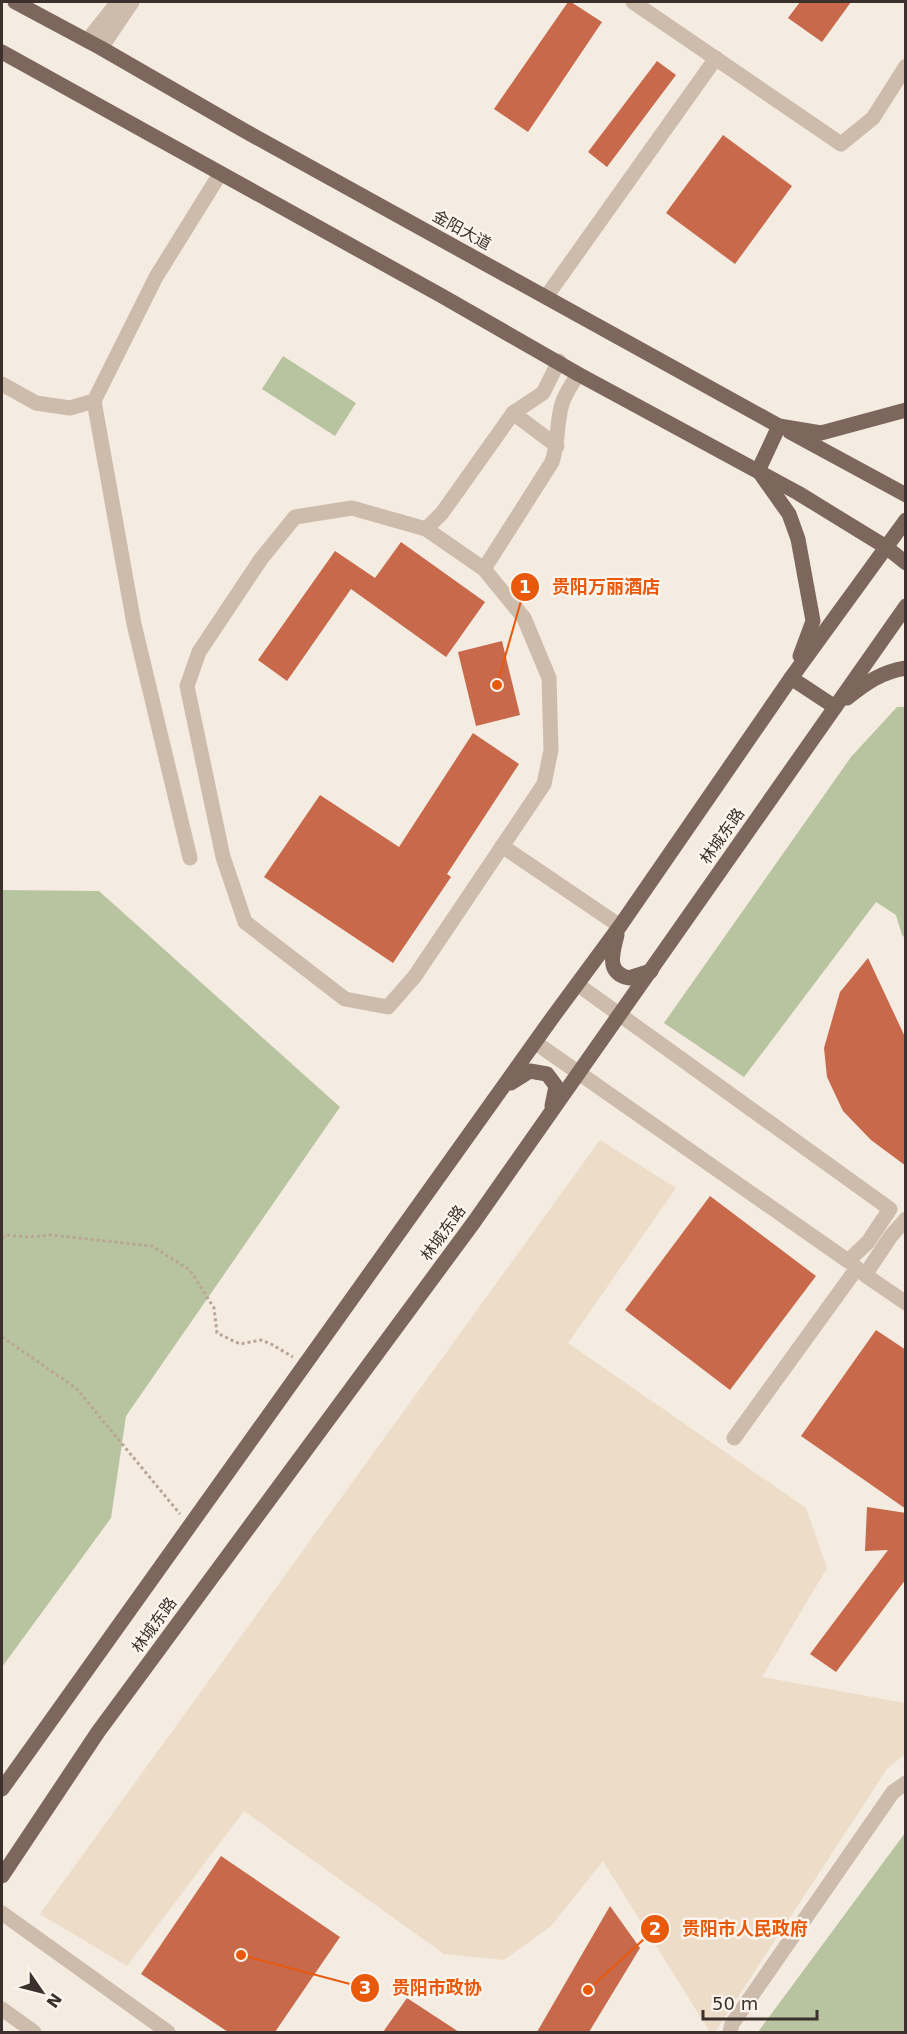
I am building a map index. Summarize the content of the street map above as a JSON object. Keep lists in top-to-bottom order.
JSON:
{
  "streets": {
    "main road": ["金阳大道", "林城东路"]
  },
  "places": ["贵阳万丽酒店", "贵阳市政协", "贵阳市人民政府"],
  "scale_bar": "50 m",
  "north": "bottom right"
}
